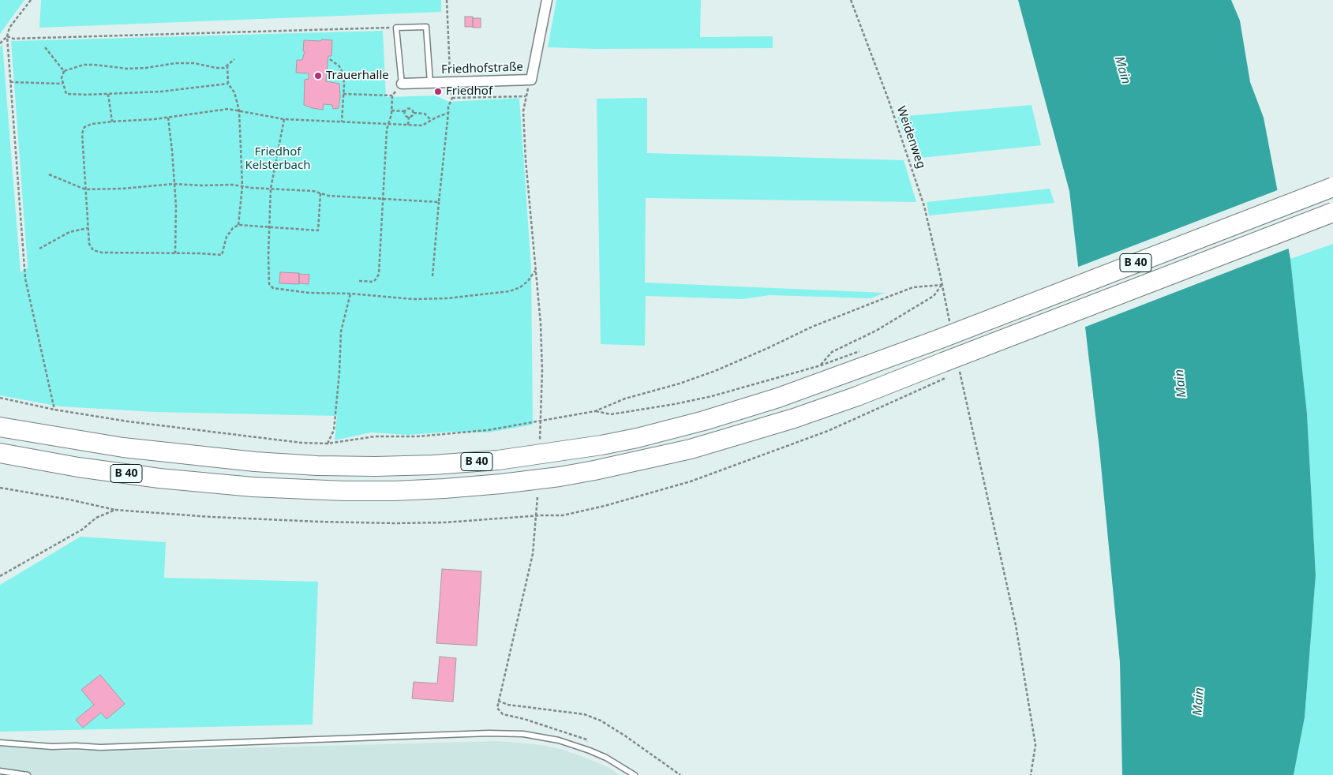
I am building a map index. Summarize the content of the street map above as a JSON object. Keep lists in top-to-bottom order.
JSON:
{
  "streets": {
    "highway": ["B 40"],
    "street": ["Friedhofstraße"],
    "path": ["Weidenweg"]
  },
  "water": ["Main"],
  "parks": ["Friedhof Kelsterbach"],
  "places": ["Trauerhalle", "Friedhof"]
}
